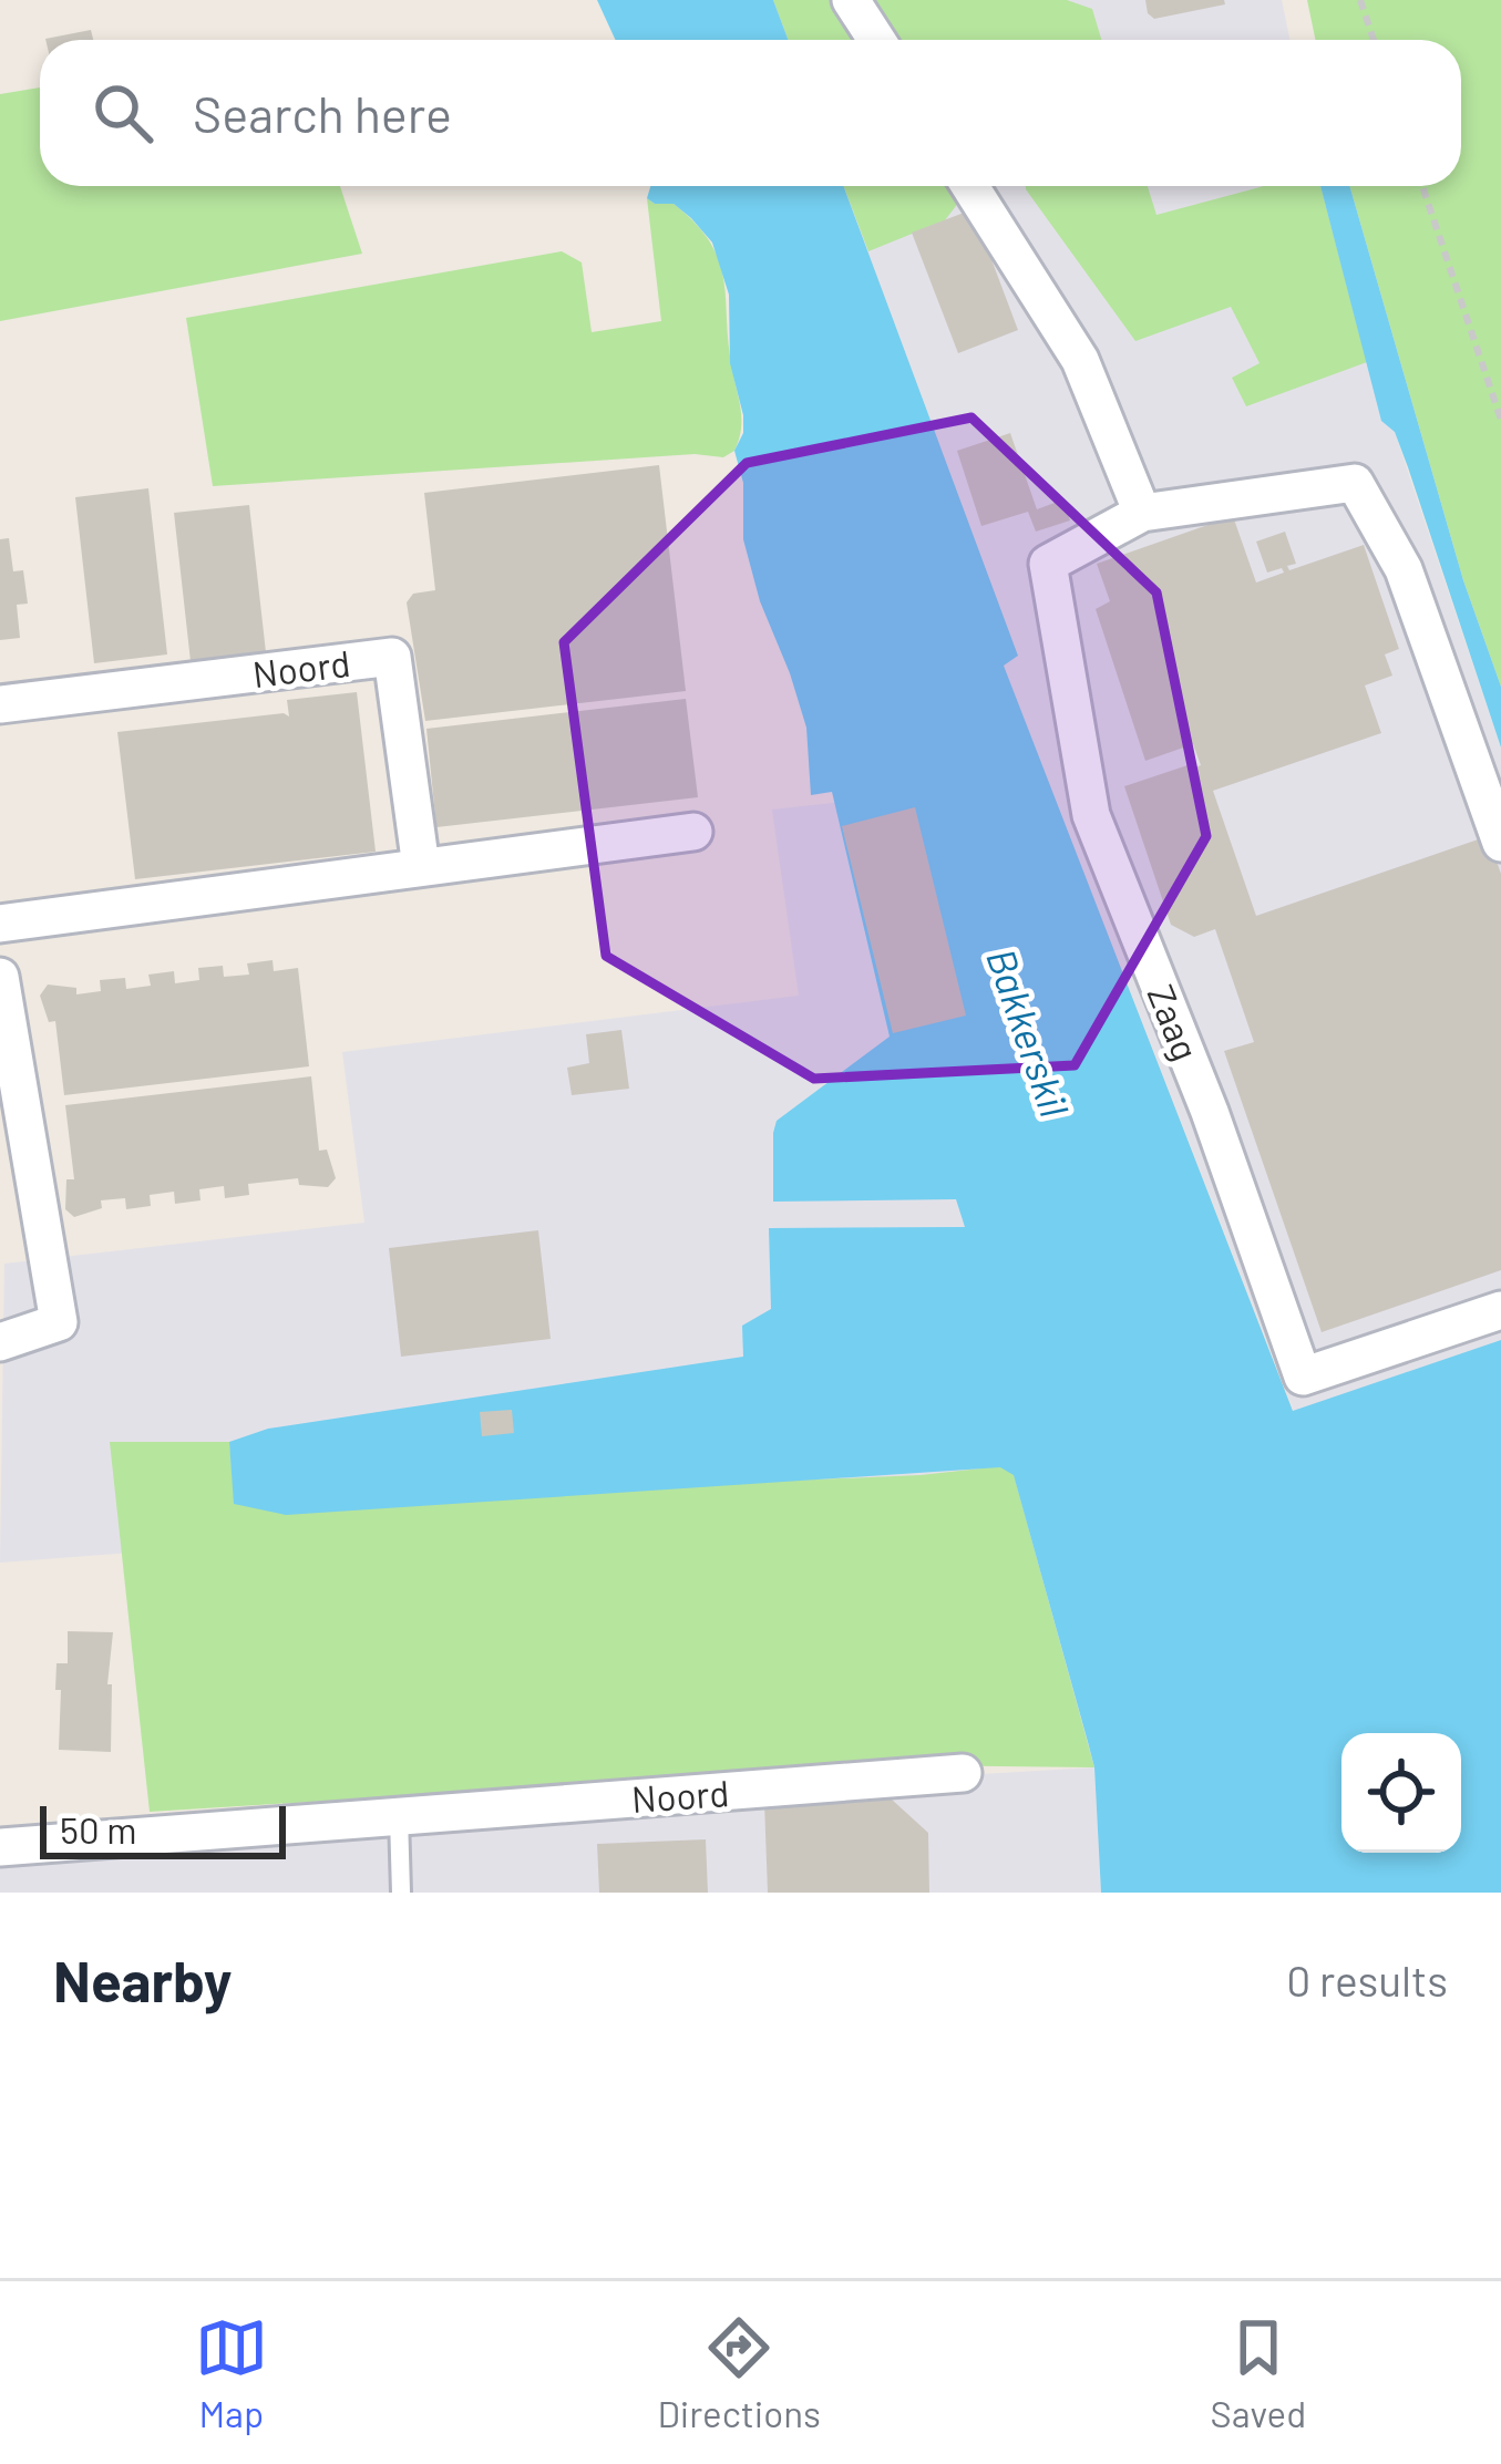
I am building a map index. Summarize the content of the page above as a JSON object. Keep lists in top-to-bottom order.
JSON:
{
  "streets": {
    "street": ["Noord", "Zaag"]
  },
  "water": ["Bakkerskil"],
  "scale_bar": "50 m",
  "page": {
    "search": "Search here",
    "scale": "50 m",
    "heading": ["Nearby", "0 results"],
    "nav": ["Map", "Directions", "Saved"]
  }
}
